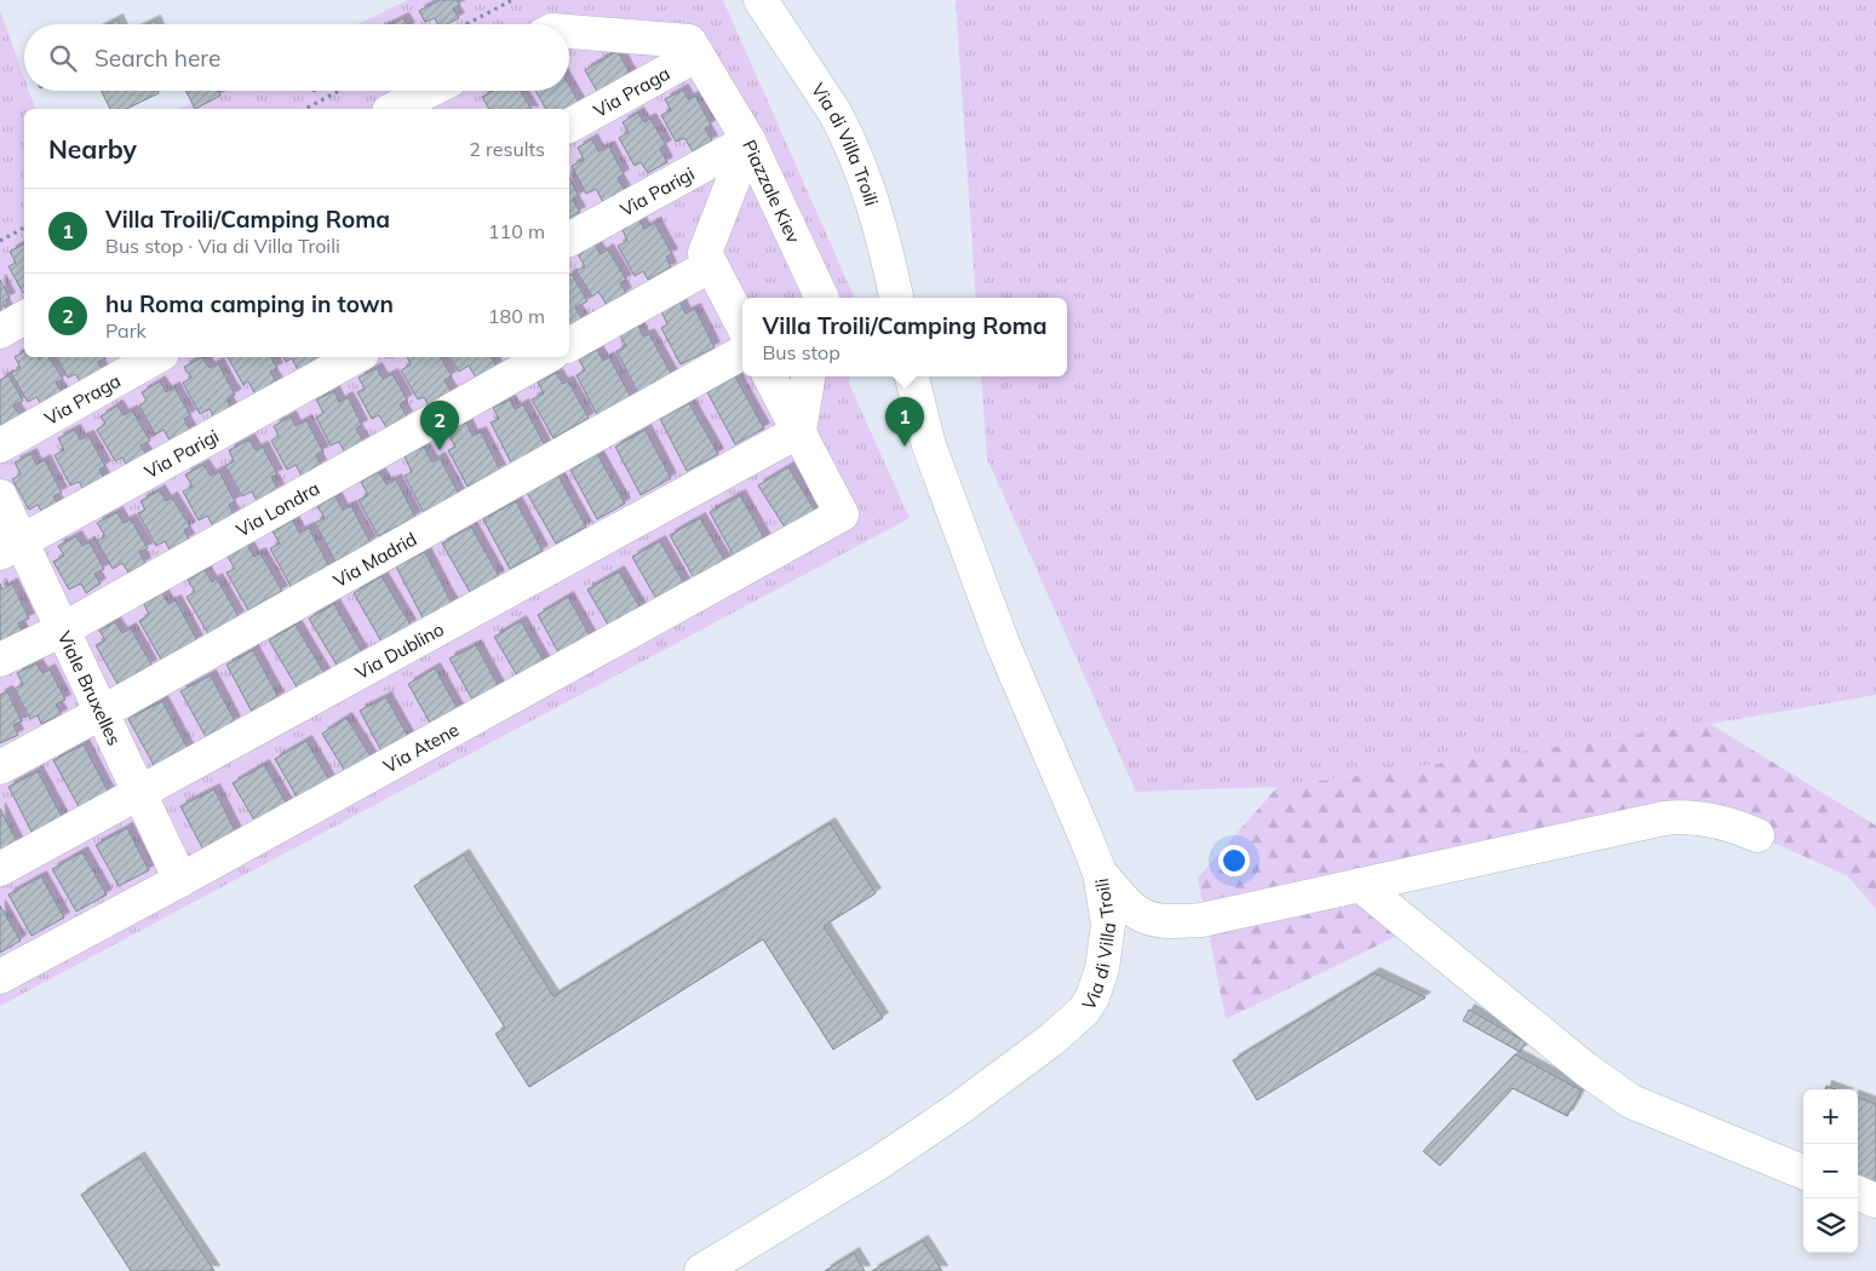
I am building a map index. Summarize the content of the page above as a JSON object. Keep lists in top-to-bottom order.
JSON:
{
  "streets": {
    "street": [
      "Via Praga",
      "Via di Villa Troili",
      "Via Parigi",
      "Piazzale Kiev",
      "Via Londra",
      "Via Madrid",
      "Via Dublino",
      "Viale Bruxelles",
      "Via Atene"
    ]
  },
  "crossings": [
    ["Via Parigi", "Piazzale Kiev"],
    ["Via Parigi", "Viale Bruxelles"],
    ["Via Londra", "Viale Bruxelles"],
    ["Via Madrid", "Viale Bruxelles"],
    ["Via Dublino", "Viale Bruxelles"],
    ["Via Dublino", "Via Atene"],
    ["Viale Bruxelles", "Via Atene"]
  ],
  "page": {
    "search": "Search here",
    "heading": ["Nearby", "2 results"],
    "list": [
      {
        "mark": "1",
        "name": "Villa Troili/Camping Roma",
        "note": "Bus stop · Via di Villa Troili",
        "value": "110 m"
      },
      {
        "mark": "2",
        "name": "hu Roma camping in town",
        "note": "Park",
        "value": "180 m"
      }
    ],
    "popup": ["Villa Troili/Camping Roma", "Bus stop"],
    "pins": ["1", "2"],
    "map_buttons": ["+", "−"]
  }
}
